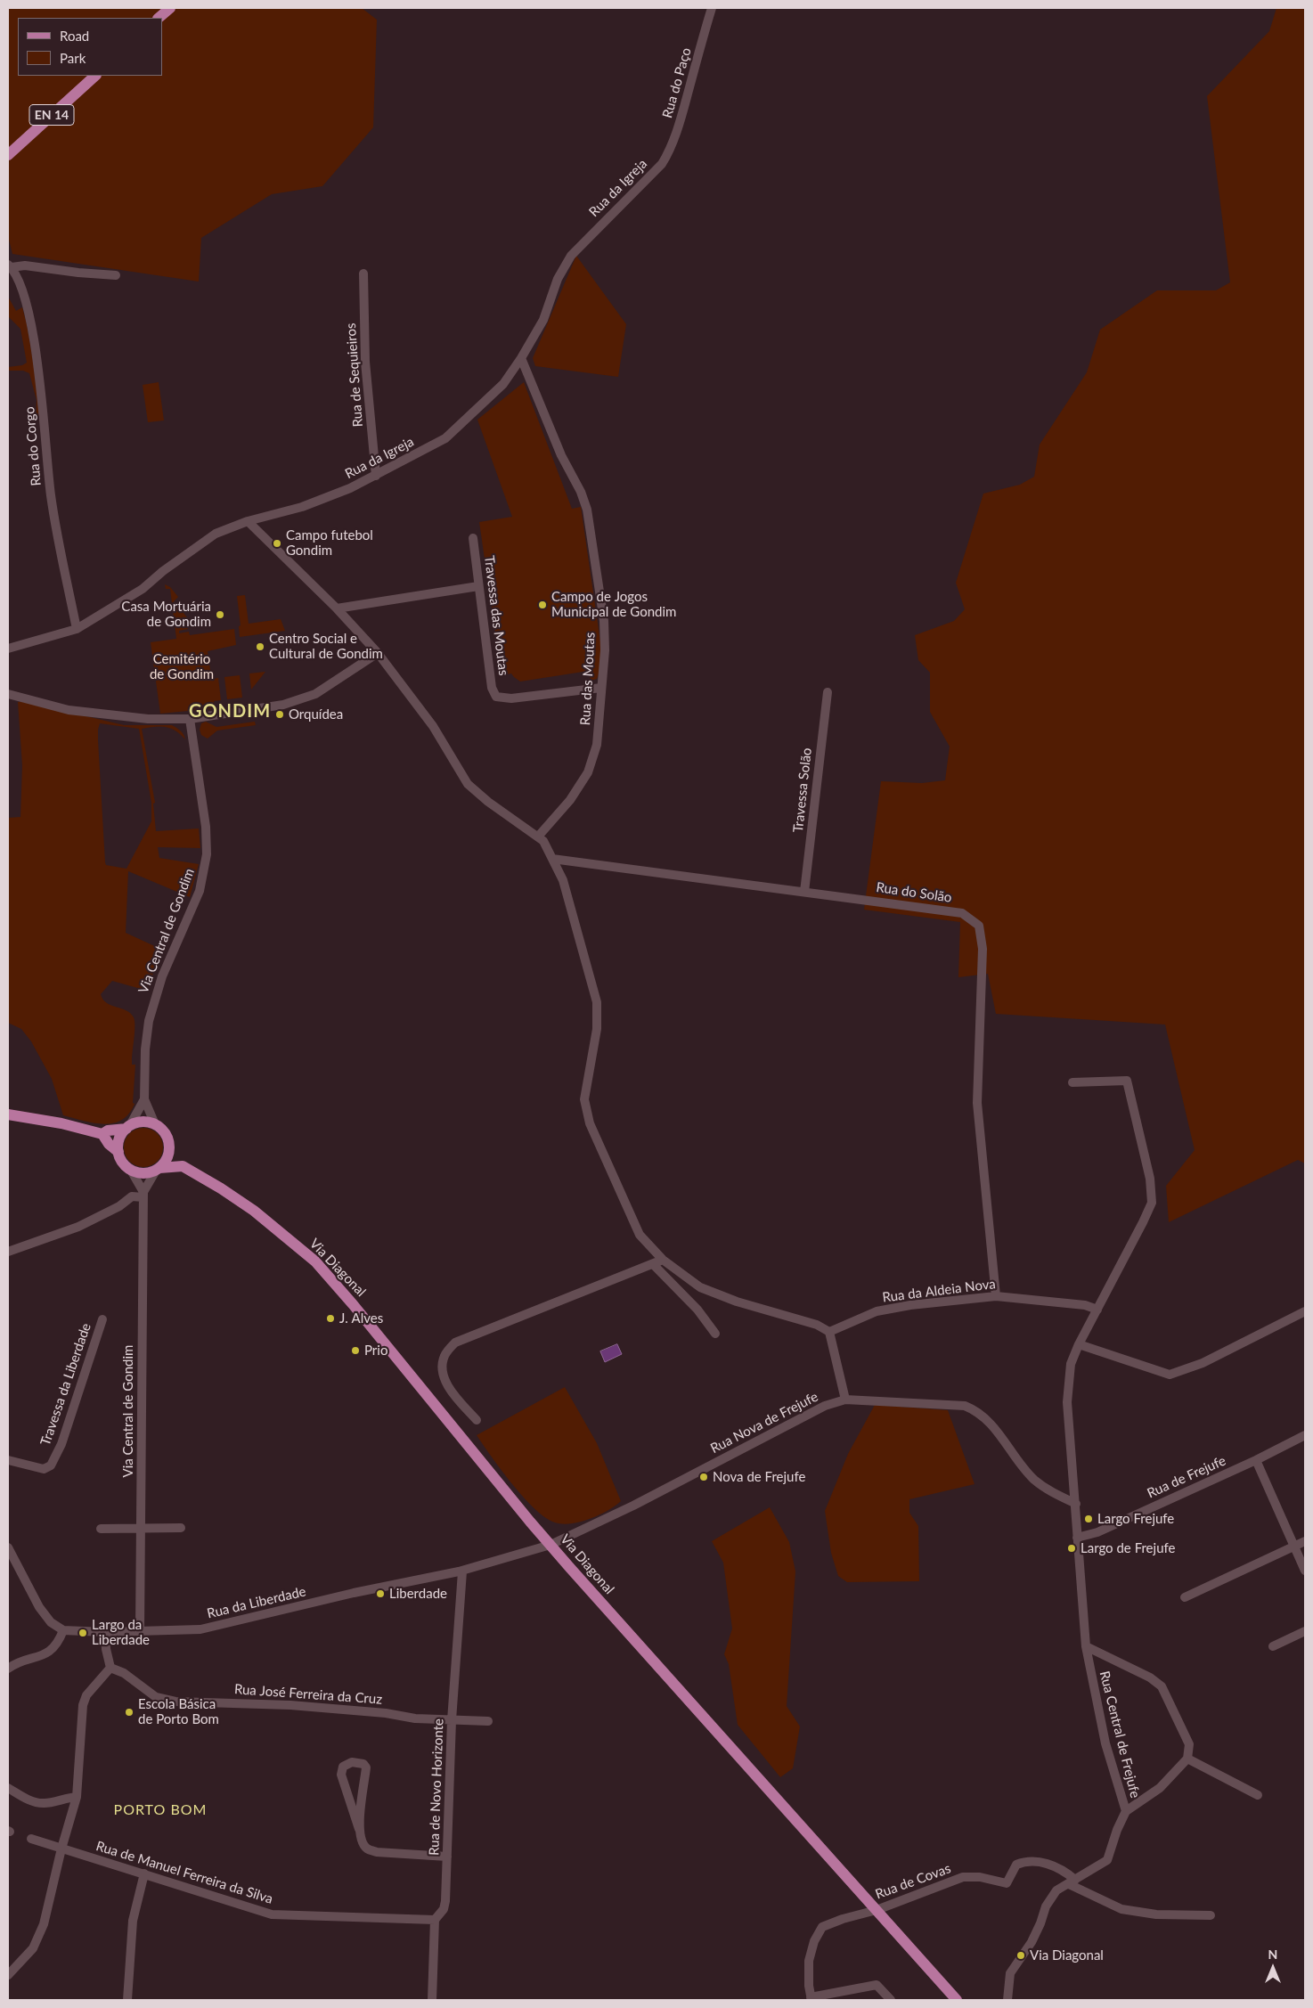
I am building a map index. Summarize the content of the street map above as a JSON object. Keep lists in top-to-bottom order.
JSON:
{
  "streets": {
    "main road": ["EN 14", "Via Diagonal"],
    "street": [
      "Rua do Paço",
      "Rua da Igreja",
      "Rua de Sequieiros",
      "Rua do Corgo",
      "Travessa das Moutas",
      "Rua das Moutas",
      "Travessa Solão",
      "Rua do Solão",
      "Via Central de Gondim",
      "Rua da Aldeia Nova",
      "Travessa da Liberdade",
      "Rua Nova de Frejufe",
      "Rua de Frejufe",
      "Rua da Liberdade",
      "Rua José Ferreira da Cruz",
      "Rua Central de Frejufe",
      "Rua de Novo Horizonte",
      "Rua de Manuel Ferreira da Silva",
      "Rua de Covas"
    ]
  },
  "crossings": [
    ["Rua do Paço", "Rua da Igreja"],
    ["Rua da Igreja", "Rua de Sequieiros"],
    ["Rua da Igreja", "Rua do Corgo"],
    ["Rua da Igreja", "Rua das Moutas"],
    ["Travessa das Moutas", "Rua das Moutas"],
    ["Travessa Solão", "Rua do Solão"],
    ["Rua do Solão", "Rua da Aldeia Nova"],
    ["Via Central de Gondim", "Via Diagonal"],
    ["Via Central de Gondim", "Rua da Liberdade"],
    ["Via Diagonal", "Rua Nova de Frejufe"],
    ["Via Diagonal", "Rua da Liberdade"],
    ["Via Diagonal", "Rua de Covas"],
    ["Rua Nova de Frejufe", "Rua da Liberdade"],
    ["Rua de Frejufe", "Rua Central de Frejufe"],
    ["Rua da Liberdade", "Rua de Novo Horizonte"],
    ["Rua José Ferreira da Cruz", "Rua de Novo Horizonte"],
    ["Rua Central de Frejufe", "Rua de Covas"],
    ["Rua de Novo Horizonte", "Rua de Manuel Ferreira da Silva"]
  ],
  "districts": ["GONDIM", "PORTO BOM"],
  "parks": ["Cemitério de Gondim"],
  "places": [
    "Campo futebol Gondim",
    "Campo de Jogos Municipal de Gondim",
    "Casa Mortuária de Gondim",
    "Centro Social e Cultural de Gondim",
    "Orquídea",
    "J. Alves",
    "Prio",
    "Nova de Frejufe",
    "Largo Frejufe",
    "Largo de Frejufe",
    "Liberdade",
    "Largo da Liberdade",
    "Escola Básica de Porto Bom",
    "Via Diagonal"
  ],
  "legend": ["Road", "Park"],
  "north": "top"
}
